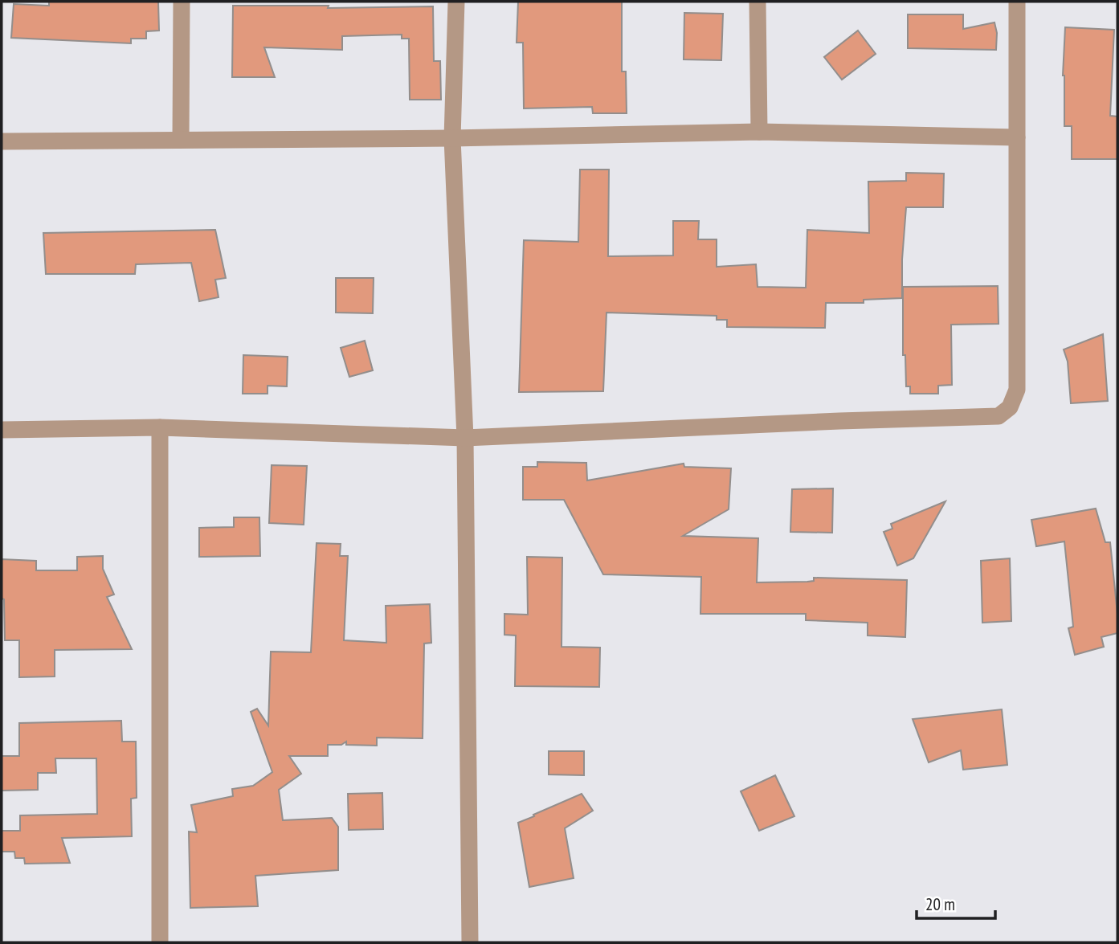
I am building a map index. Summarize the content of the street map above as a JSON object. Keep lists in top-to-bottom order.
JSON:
{
  "scale_bar": "20 m"
}
